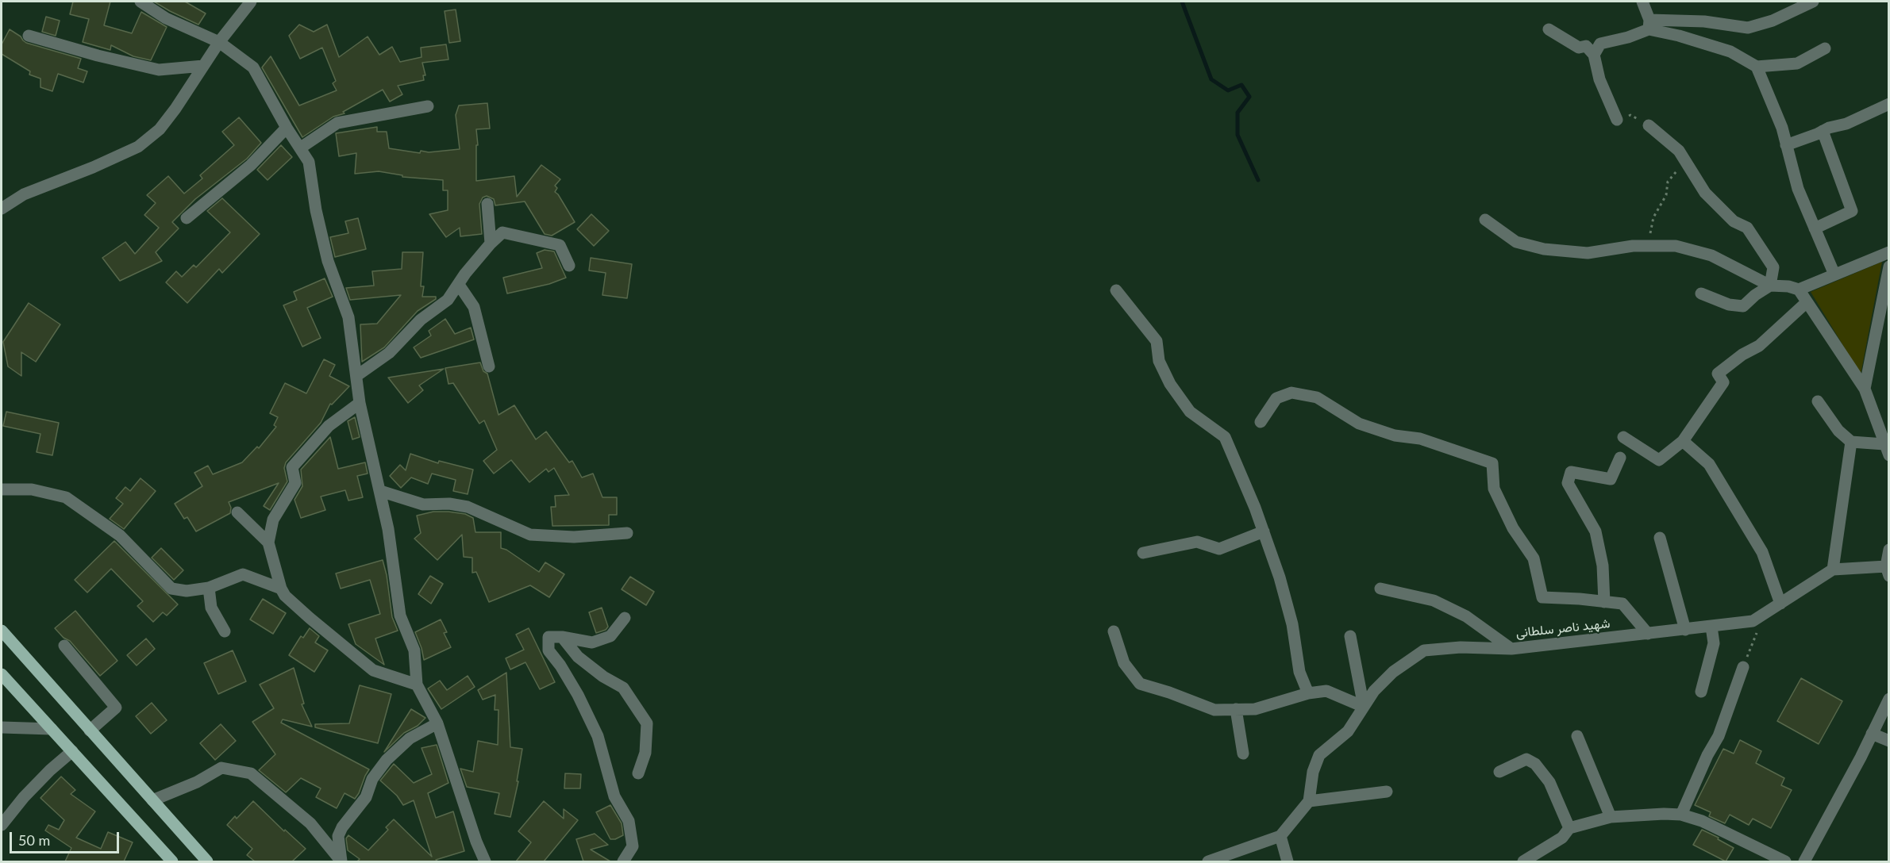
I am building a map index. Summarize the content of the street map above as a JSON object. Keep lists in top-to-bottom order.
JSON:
{
  "streets": {
    "street": ["شهید ناصر سلطانی"]
  },
  "scale_bar": "50 m"
}
